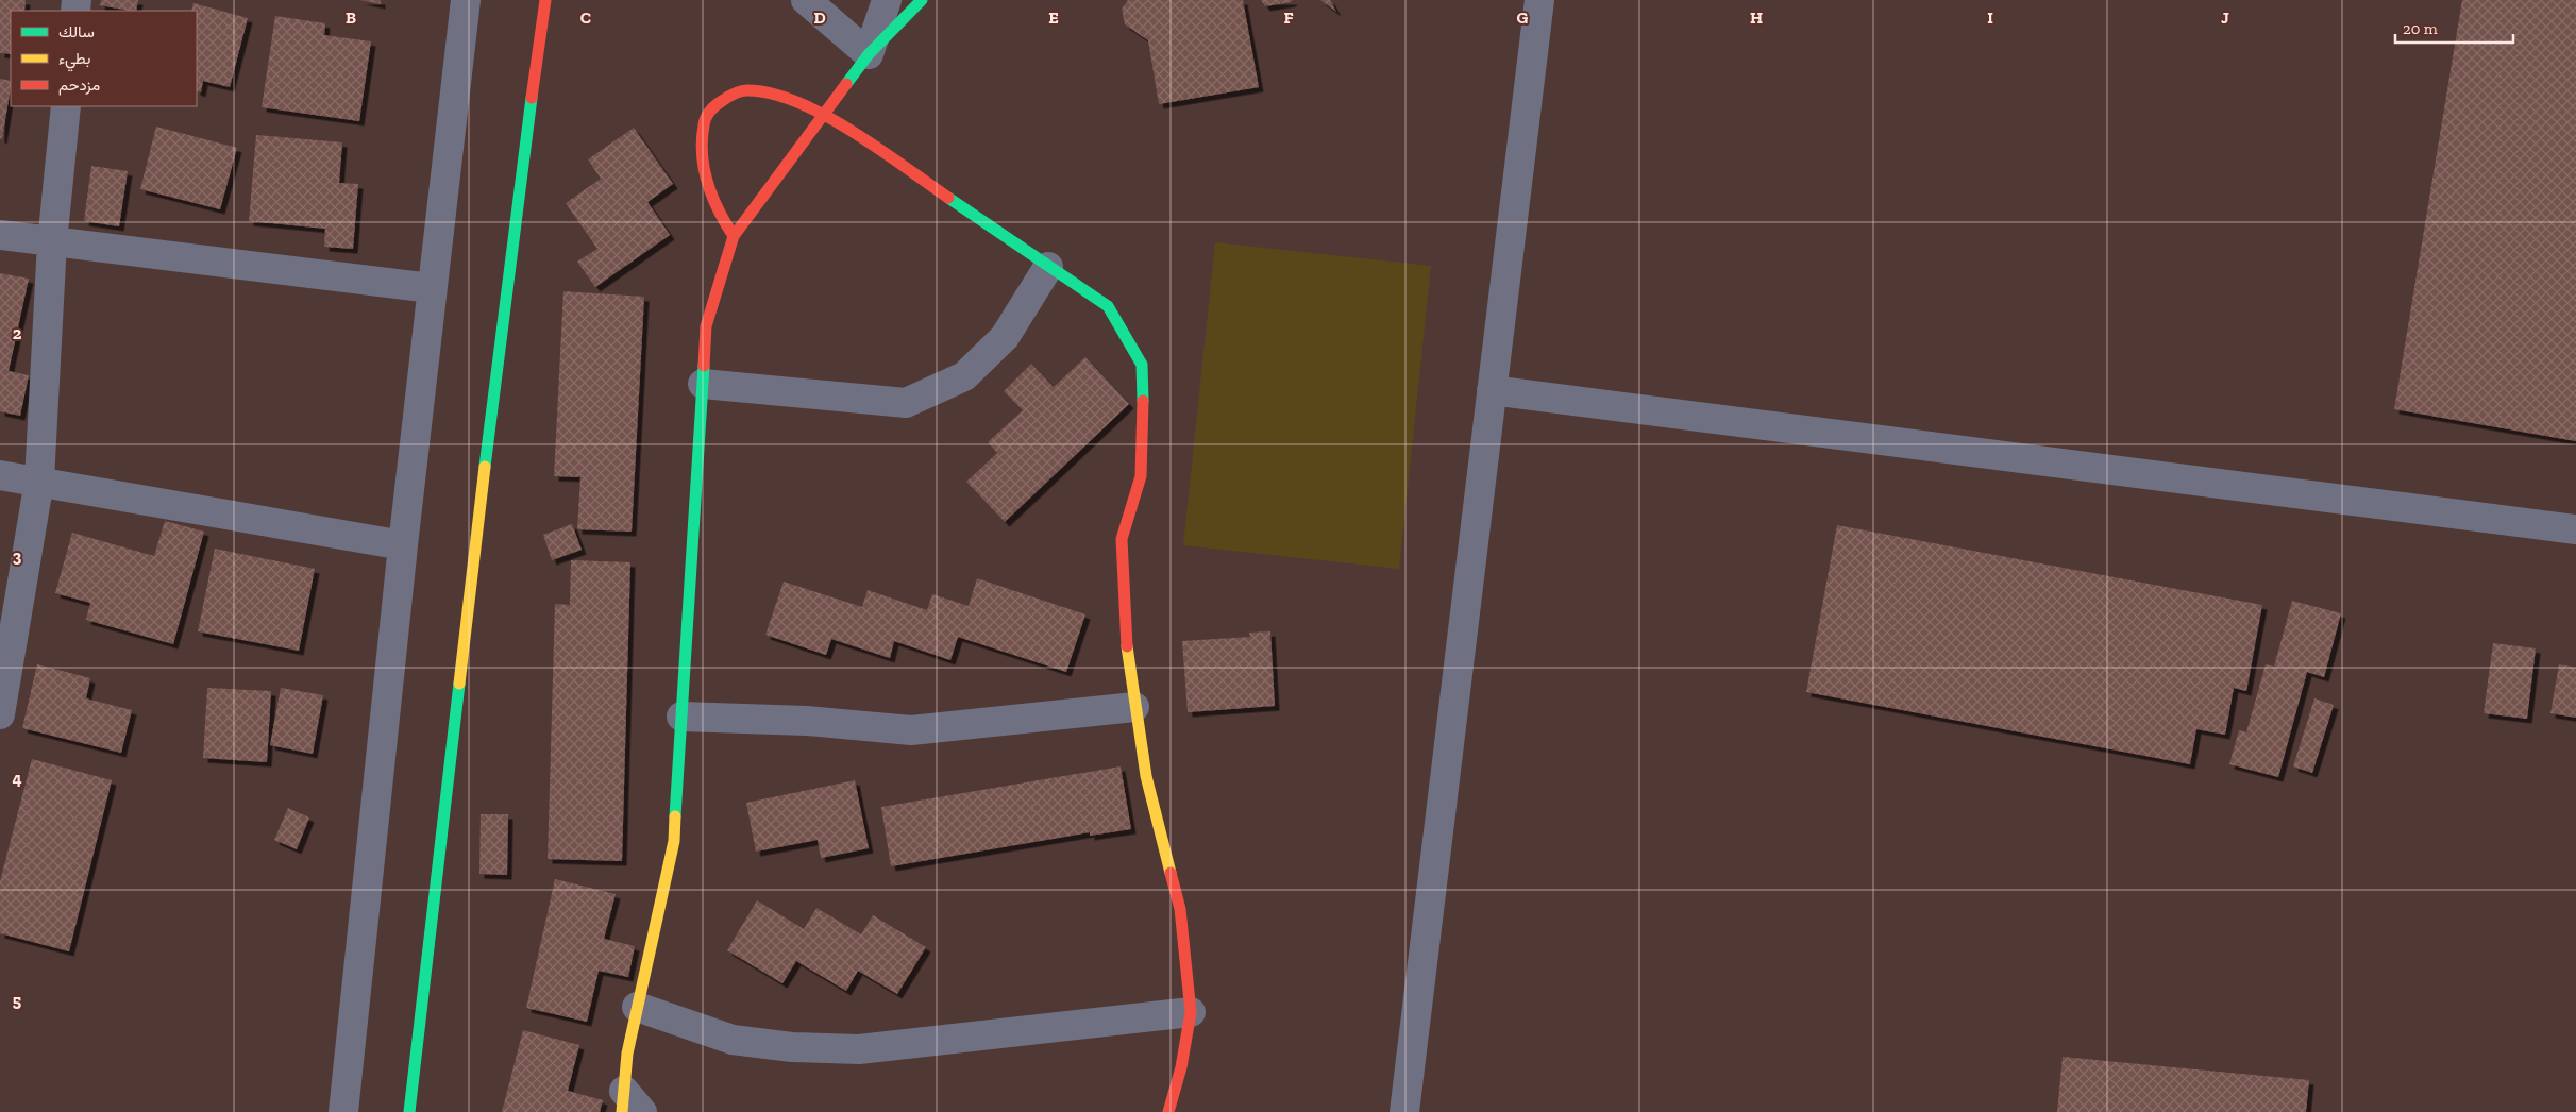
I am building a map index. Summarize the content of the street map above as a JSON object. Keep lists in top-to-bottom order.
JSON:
{
  "legend": ["سالك", "بطيء", "مزدحم"],
  "scale_bar": "20 m",
  "grid": {
    "columns": [
      "B",
      "C",
      "D",
      "E",
      "F",
      "G",
      "H",
      "I",
      "J"
    ],
    "rows": [
      "2",
      "3",
      "4",
      "5"
    ]
  }
}
